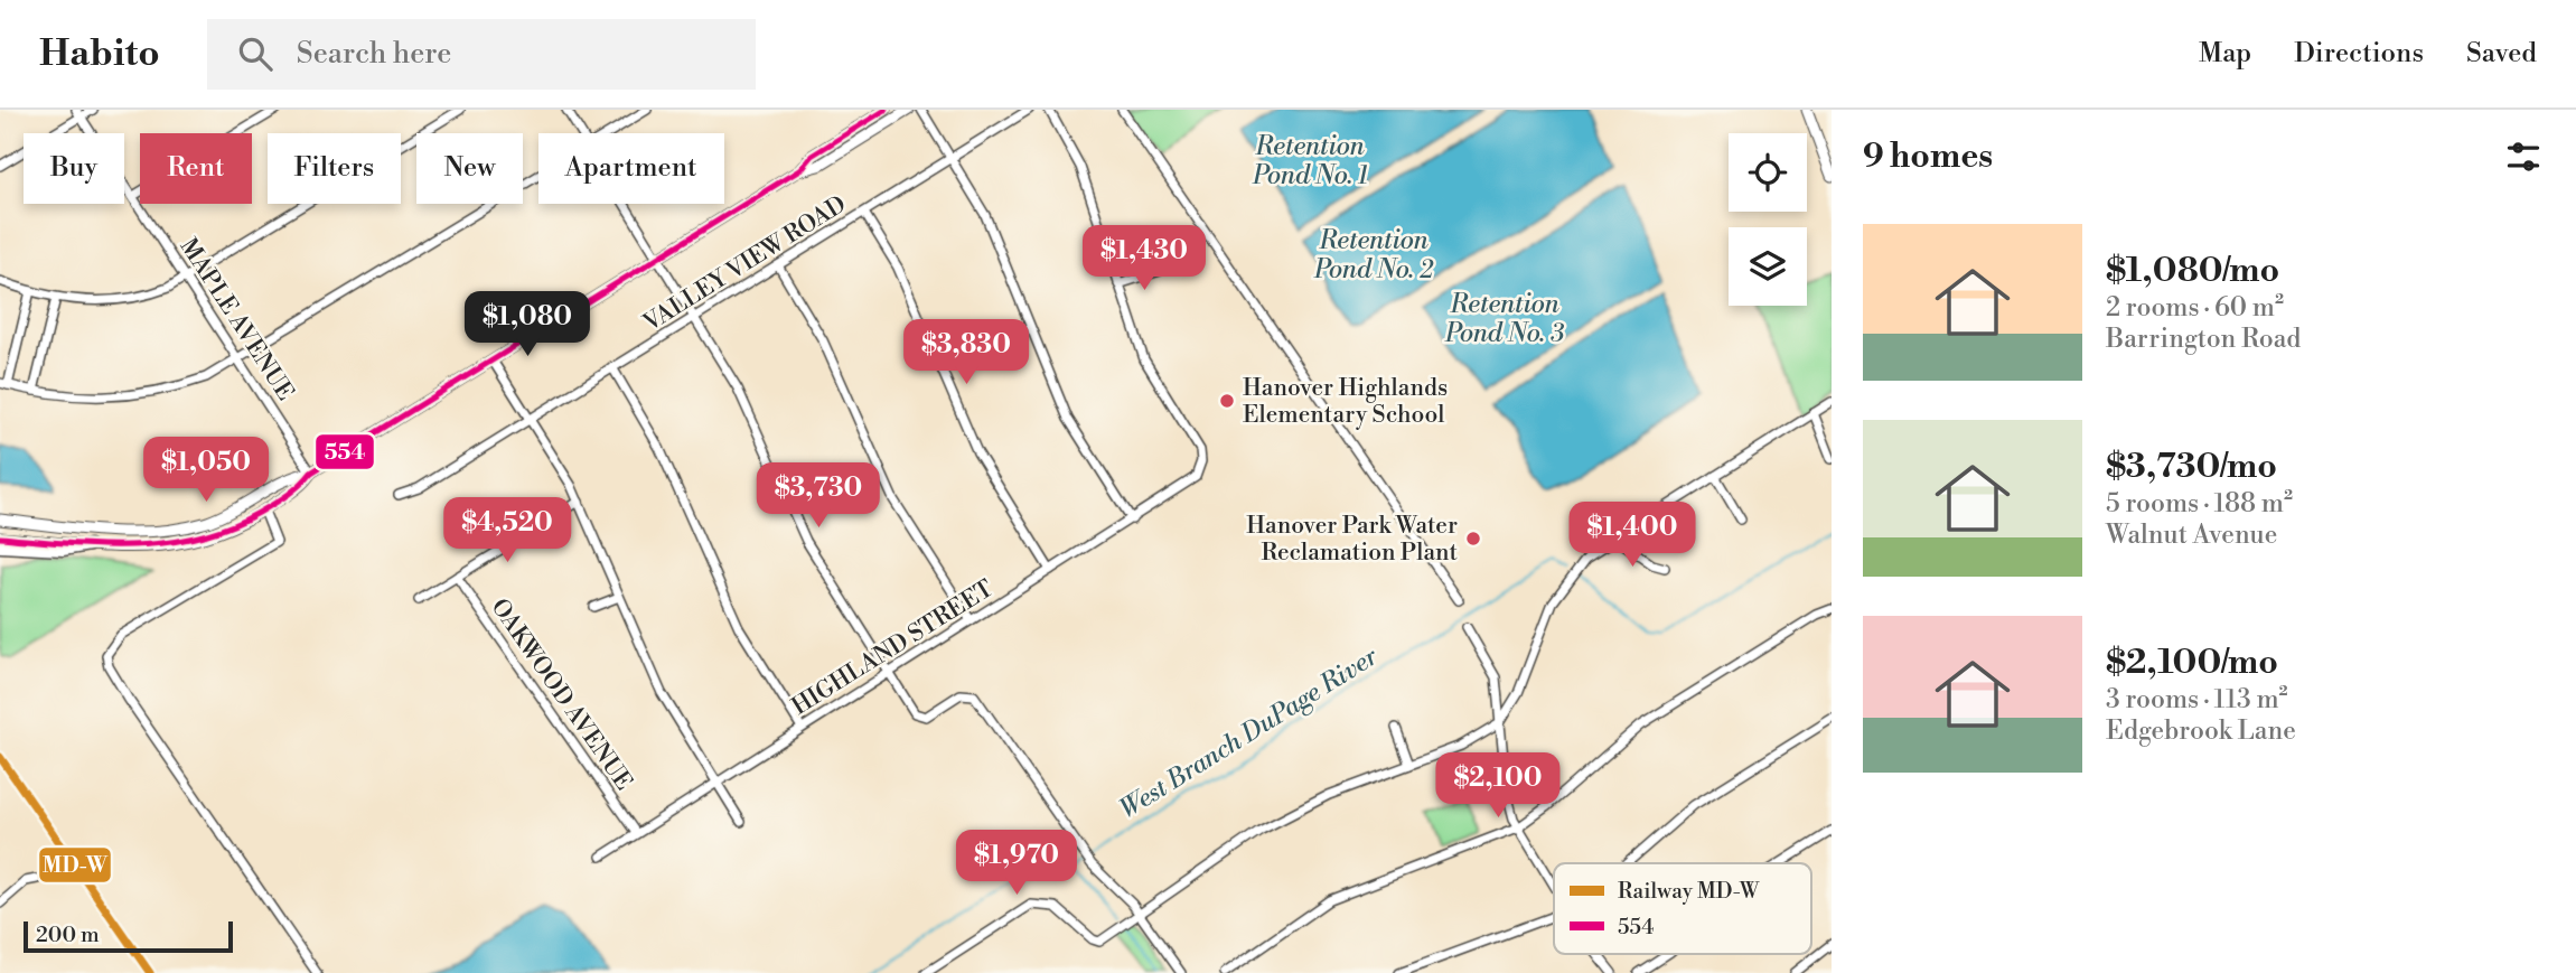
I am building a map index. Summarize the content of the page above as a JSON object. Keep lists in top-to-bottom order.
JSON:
{
  "streets": {
    "street": [
      "VALLEY VIEW ROAD",
      "MAPLE AVENUE",
      "HIGHLAND STREET",
      "OAKWOOD AVENUE"
    ]
  },
  "crossings": [
    ["HIGHLAND STREET", "OAKWOOD AVENUE"]
  ],
  "water": [
    "Retention Pond No. 1",
    "Retention Pond No. 2",
    "Retention Pond No. 3",
    "West Branch DuPage River"
  ],
  "places": ["Hanover Highlands Elementary School", "Hanover Park Water Reclamation Plant"],
  "lines": ["transit line 554", "rail line MD-W"],
  "legend": ["Railway MD-W", "554"],
  "scale_bar": "200 m",
  "page": {
    "header": "Habito",
    "search": "Search here",
    "nav": ["Map", "Directions", "Saved"],
    "heading": "9 homes",
    "chip": [
      "Buy",
      "Rent",
      "Filters",
      "New",
      "Apartment"
    ],
    "list": [
      {
        "name": "$1,080/mo",
        "note": "2 rooms · 60 m² · Barrington Road"
      },
      {
        "name": "$3,730/mo",
        "note": "5 rooms · 188 m² · Walnut Avenue"
      },
      {
        "name": "$2,100/mo",
        "note": "3 rooms · 113 m² · Edgebrook Lane"
      }
    ],
    "price": [
      "$1,430",
      "$1,080",
      "$3,830",
      "$1,050",
      "$3,730",
      "$4,520",
      "$1,400",
      "$2,100",
      "$1,970"
    ],
    "scale": "200 m"
  }
}
